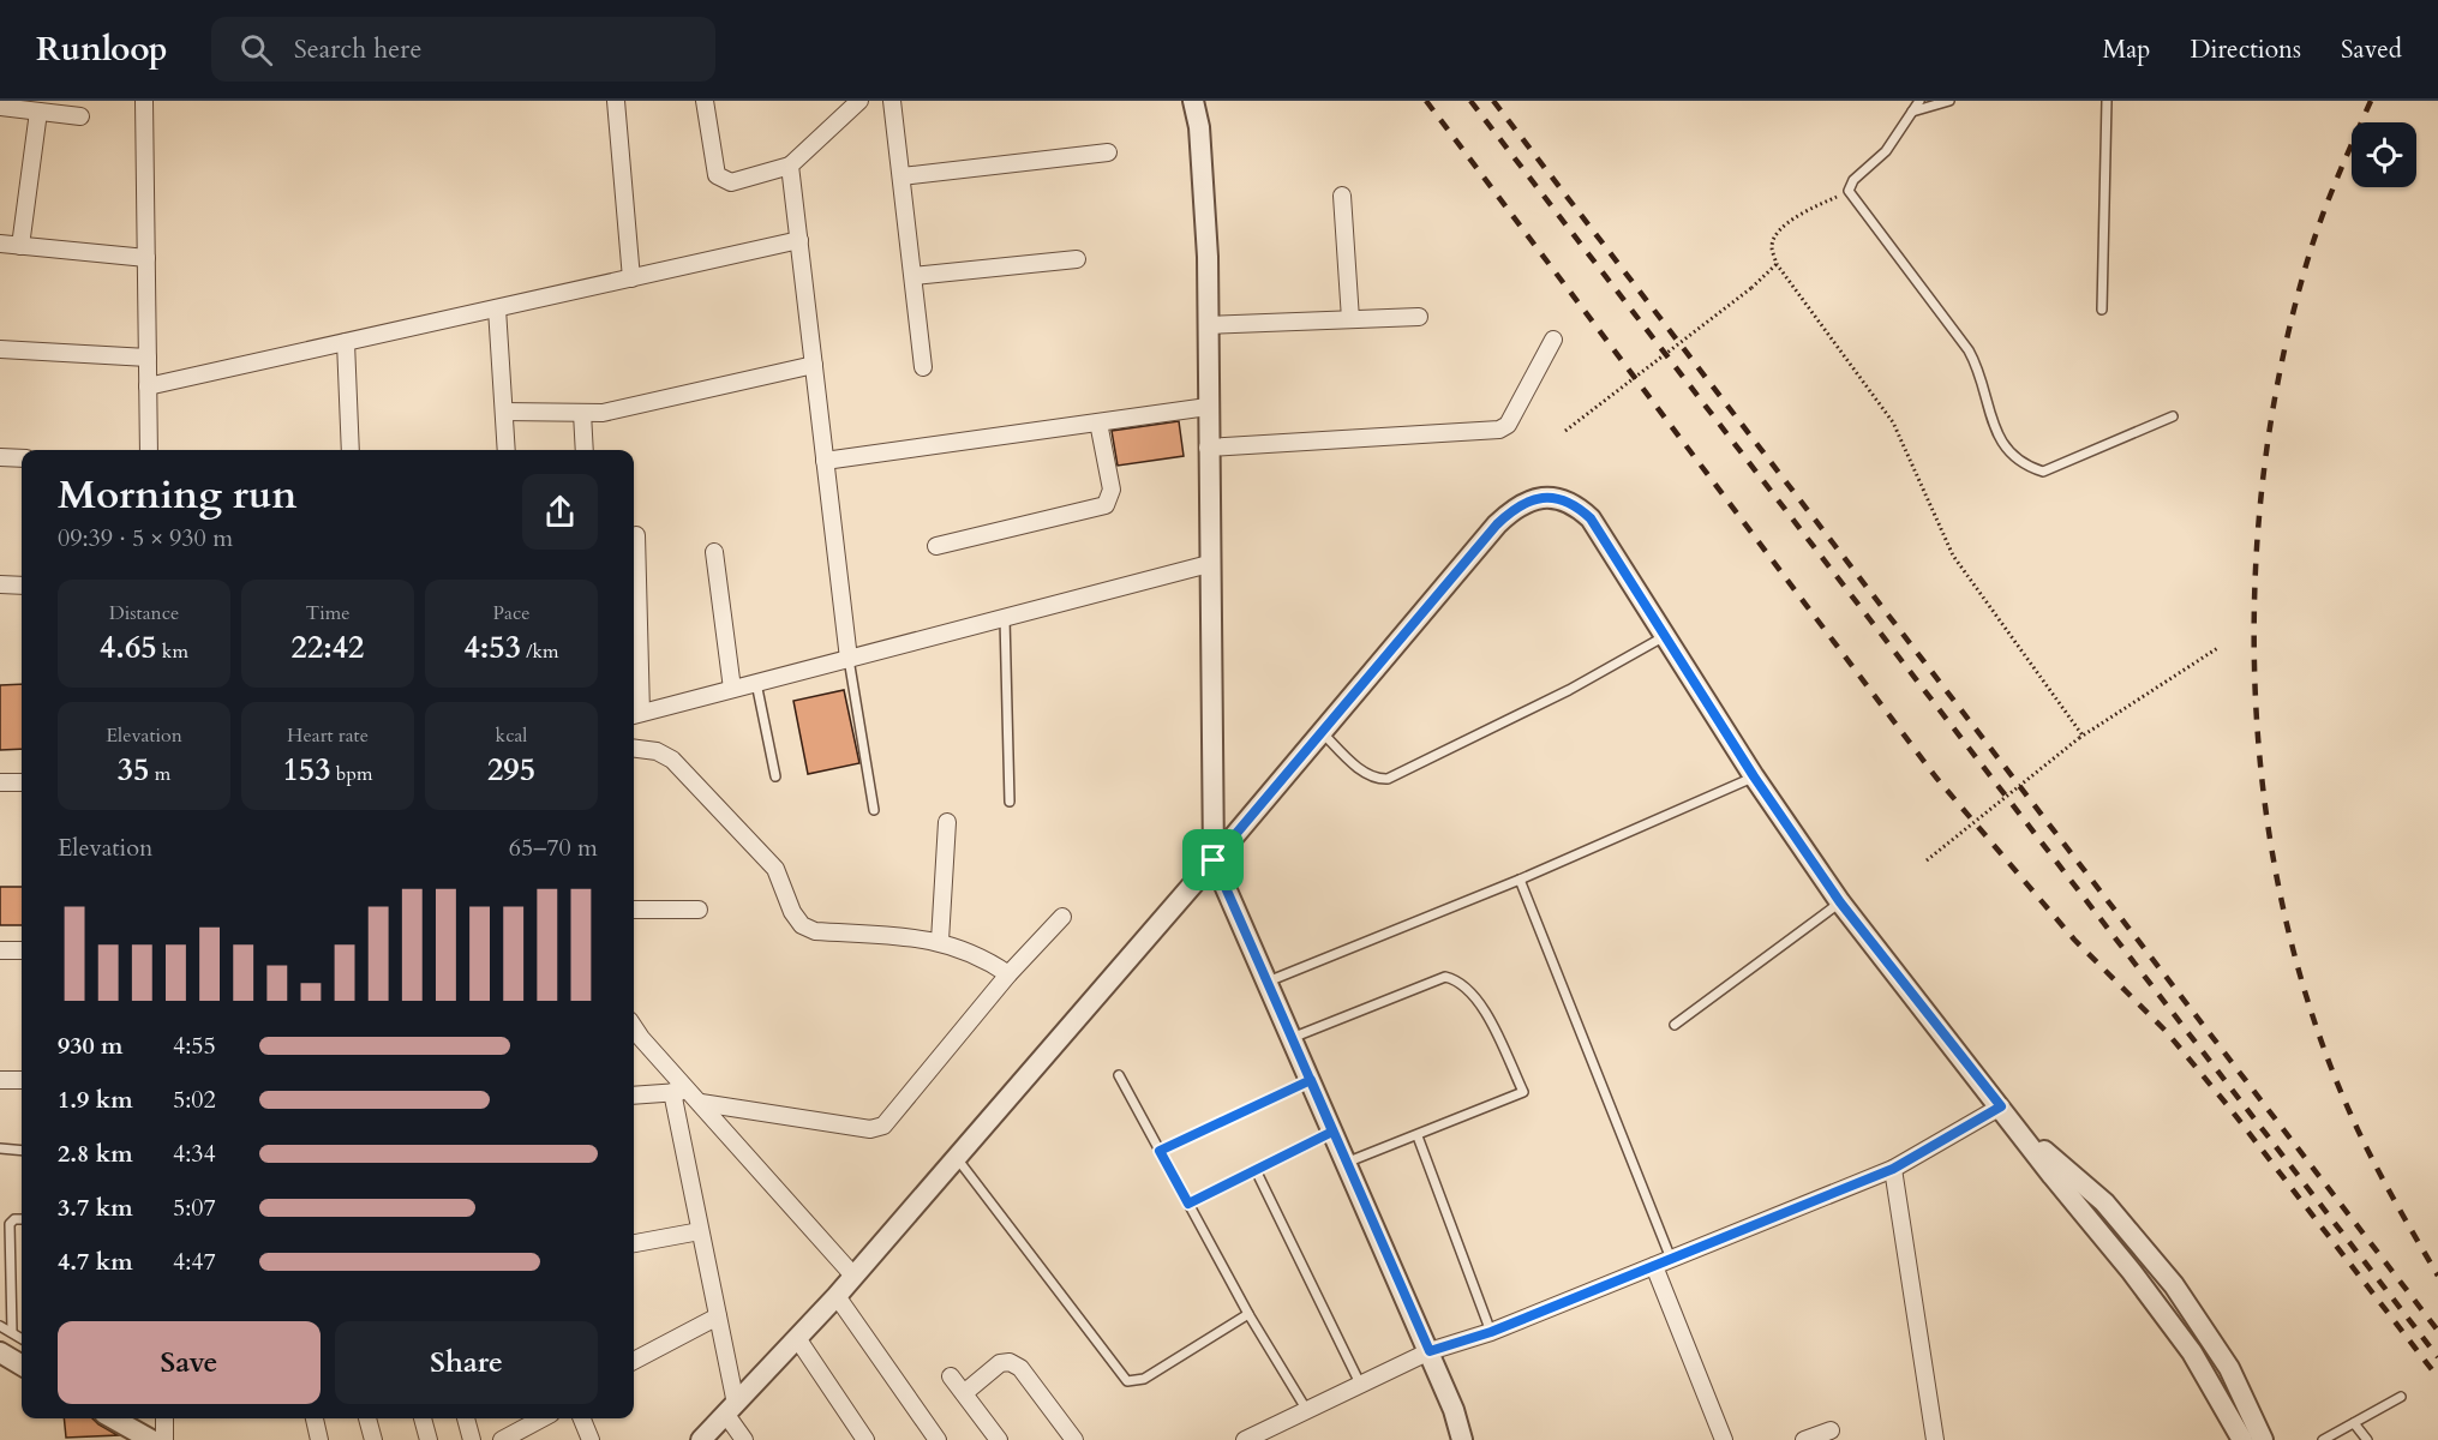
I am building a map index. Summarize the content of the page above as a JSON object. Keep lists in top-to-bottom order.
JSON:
{
  "page": {
    "header": "Runloop",
    "search": "Search here",
    "nav": ["Map", "Directions", "Saved"],
    "heading": ["Morning run", "09:39 · 5 × 930 m"],
    "stats": [
      ["Distance", "4.65 km"],
      ["Time", "22:42"],
      ["Pace", "4:53 /km"],
      ["Elevation", "35 m"],
      ["Heart rate", "153 bpm"],
      ["kcal", "295"]
    ],
    "chart": ["Elevation", "65–70 m"],
    "list": [
      {
        "name": "930 m",
        "note": "4:55"
      },
      {
        "name": "1.9 km",
        "note": "5:02"
      },
      {
        "name": "2.8 km",
        "note": "4:34"
      },
      {
        "name": "3.7 km",
        "note": "5:07"
      },
      {
        "name": "4.7 km",
        "note": "4:47"
      }
    ],
    "buttons": ["Save", "Share"]
  }
}
